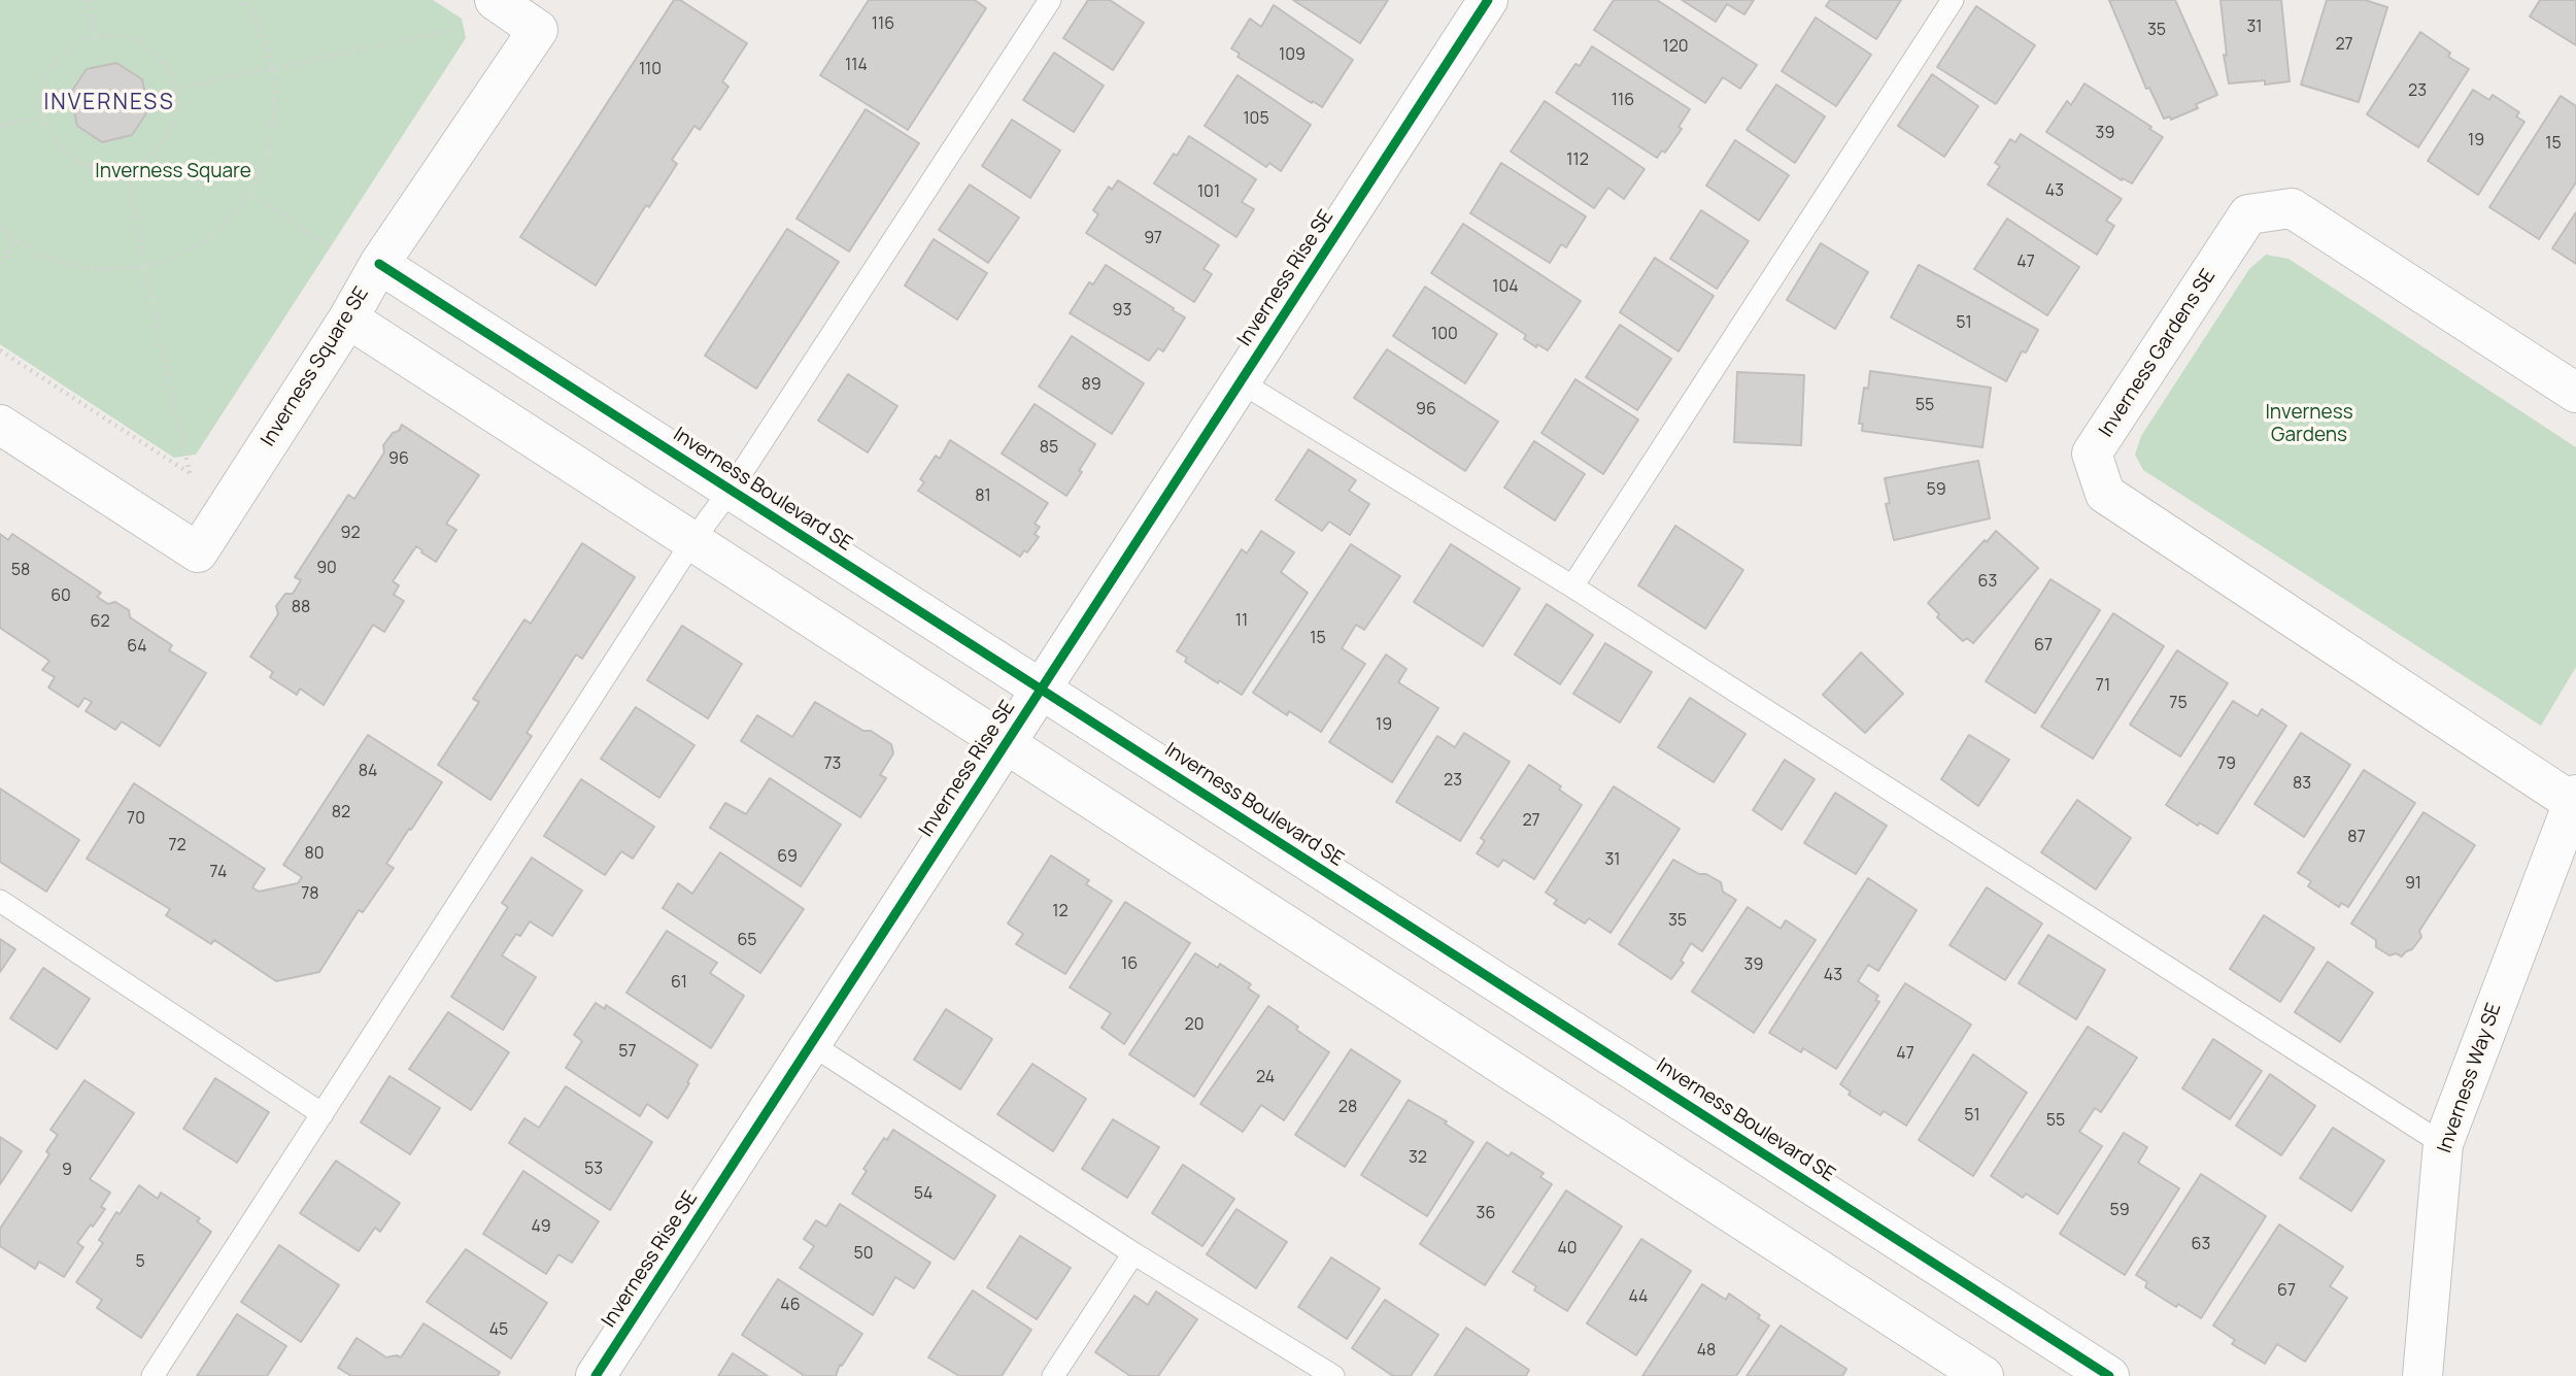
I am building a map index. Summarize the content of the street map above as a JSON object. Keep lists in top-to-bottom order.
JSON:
{
  "streets": {
    "street": [
      "Inverness Rise SE",
      "Inverness Gardens SE",
      "Inverness Square SE",
      "Inverness Boulevard SE",
      "Inverness Way SE"
    ]
  },
  "crossings": [
    ["Inverness Rise SE", "Inverness Boulevard SE"],
    ["Inverness Gardens SE", "Inverness Way SE"],
    ["Inverness Square SE", "Inverness Boulevard SE"]
  ],
  "districts": ["INVERNESS"],
  "parks": ["Inverness Square", "Inverness Gardens"],
  "house_numbers": [
    "116",
    "31",
    "35",
    "27",
    "120",
    "109",
    "114",
    "110",
    "23",
    "116",
    "105",
    "39",
    "19",
    "15",
    "112",
    "43",
    "101",
    "97",
    "47",
    "104",
    "93",
    "51",
    "100",
    "89",
    "55",
    "96",
    "85",
    "96",
    "59",
    "81",
    "92",
    "90",
    "58",
    "63",
    "60",
    "88",
    "11",
    "62",
    "15",
    "67",
    "64",
    "71",
    "75",
    "19",
    "73",
    "79",
    "84",
    "23",
    "83",
    "82",
    "70",
    "27",
    "87",
    "72",
    "80",
    "69",
    "31",
    "74",
    "91",
    "78",
    "12",
    "35",
    "65",
    "16",
    "39",
    "43",
    "61",
    "20",
    "57",
    "47",
    "24",
    "28",
    "51",
    "55",
    "32",
    "53",
    "9",
    "54",
    "59",
    "36",
    "49",
    "63",
    "40",
    "50",
    "5",
    "67",
    "44",
    "46",
    "45",
    "48"
  ]
}
